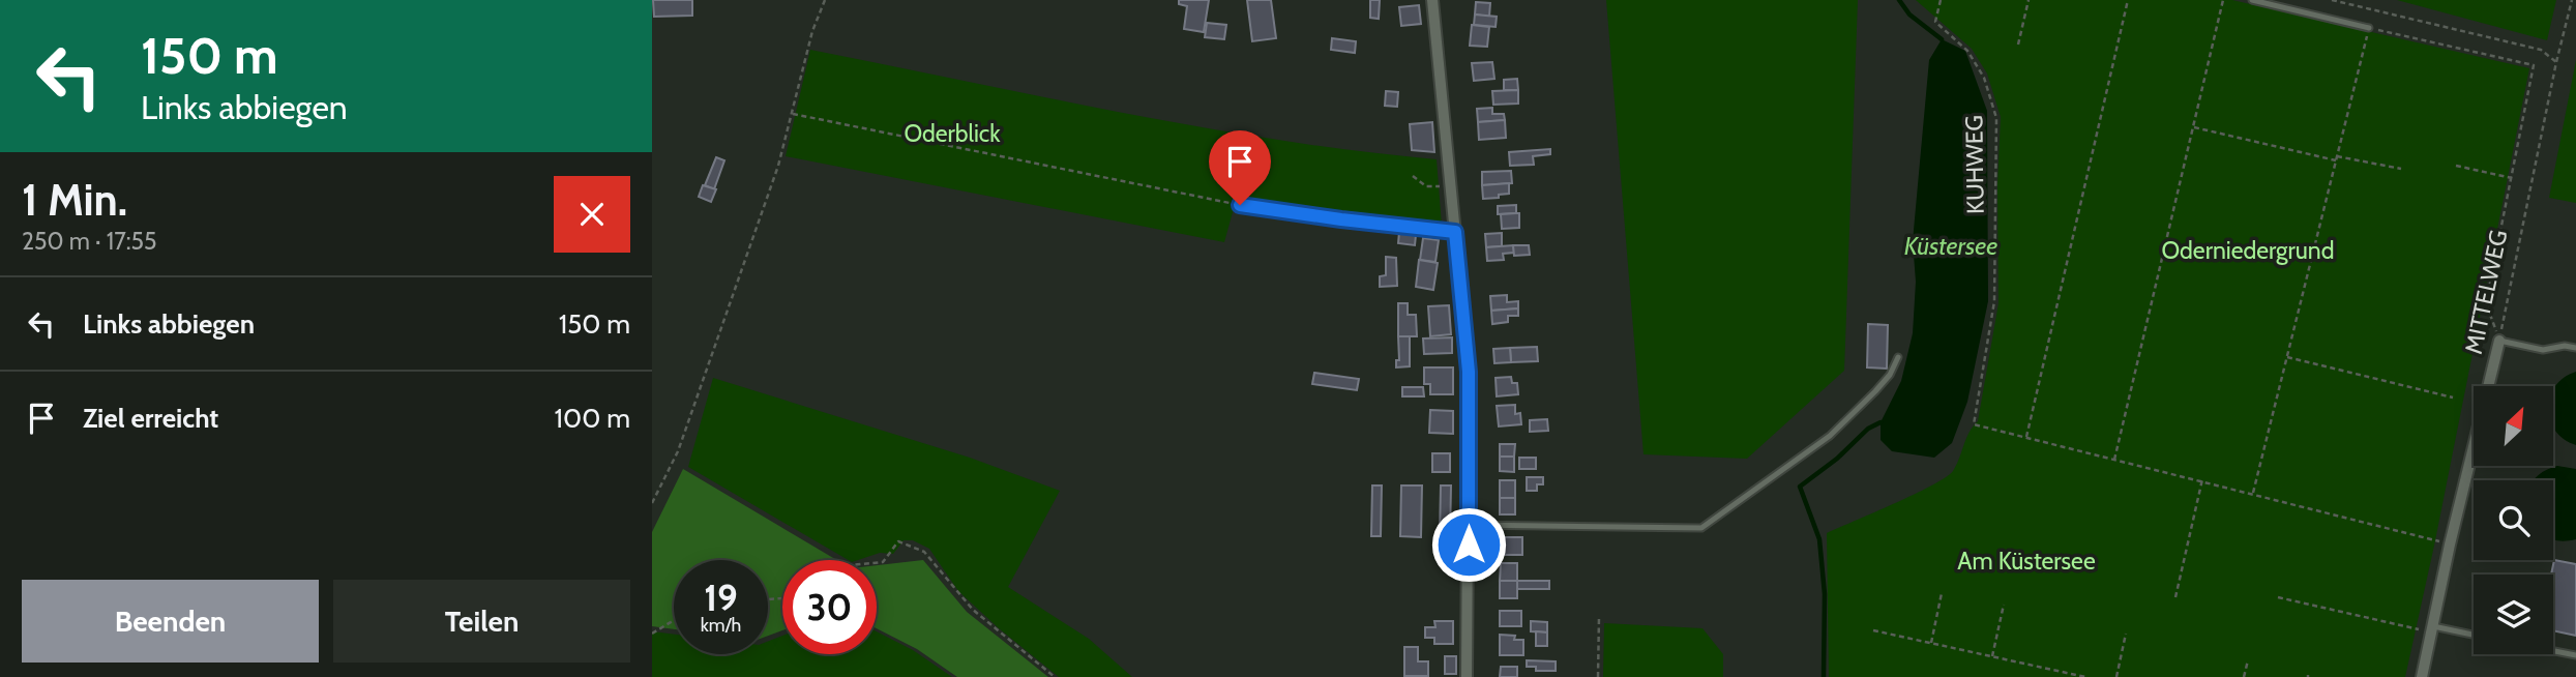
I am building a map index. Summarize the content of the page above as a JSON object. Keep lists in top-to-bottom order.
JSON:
{
  "streets": {
    "street": ["MITTELWEG"],
    "path": ["KUHWEG"]
  },
  "crossings": [
    ["KUHWEG", "MITTELWEG"]
  ],
  "water": ["Küstersee"],
  "parks": ["Oderblick", "Oderniedergrund", "Am Küstersee"],
  "north": "top right",
  "page": {
    "turn": ["150 m", "Links abbiegen"],
    "heading": ["1 Min.", "250 m · 17:55"],
    "list": [
      {
        "name": "Links abbiegen",
        "value": "150 m"
      },
      {
        "name": "Ziel erreicht",
        "value": "100 m"
      }
    ],
    "speed": "19 km/h",
    "limit": "30",
    "buttons": ["Beenden", "Teilen"]
  }
}
